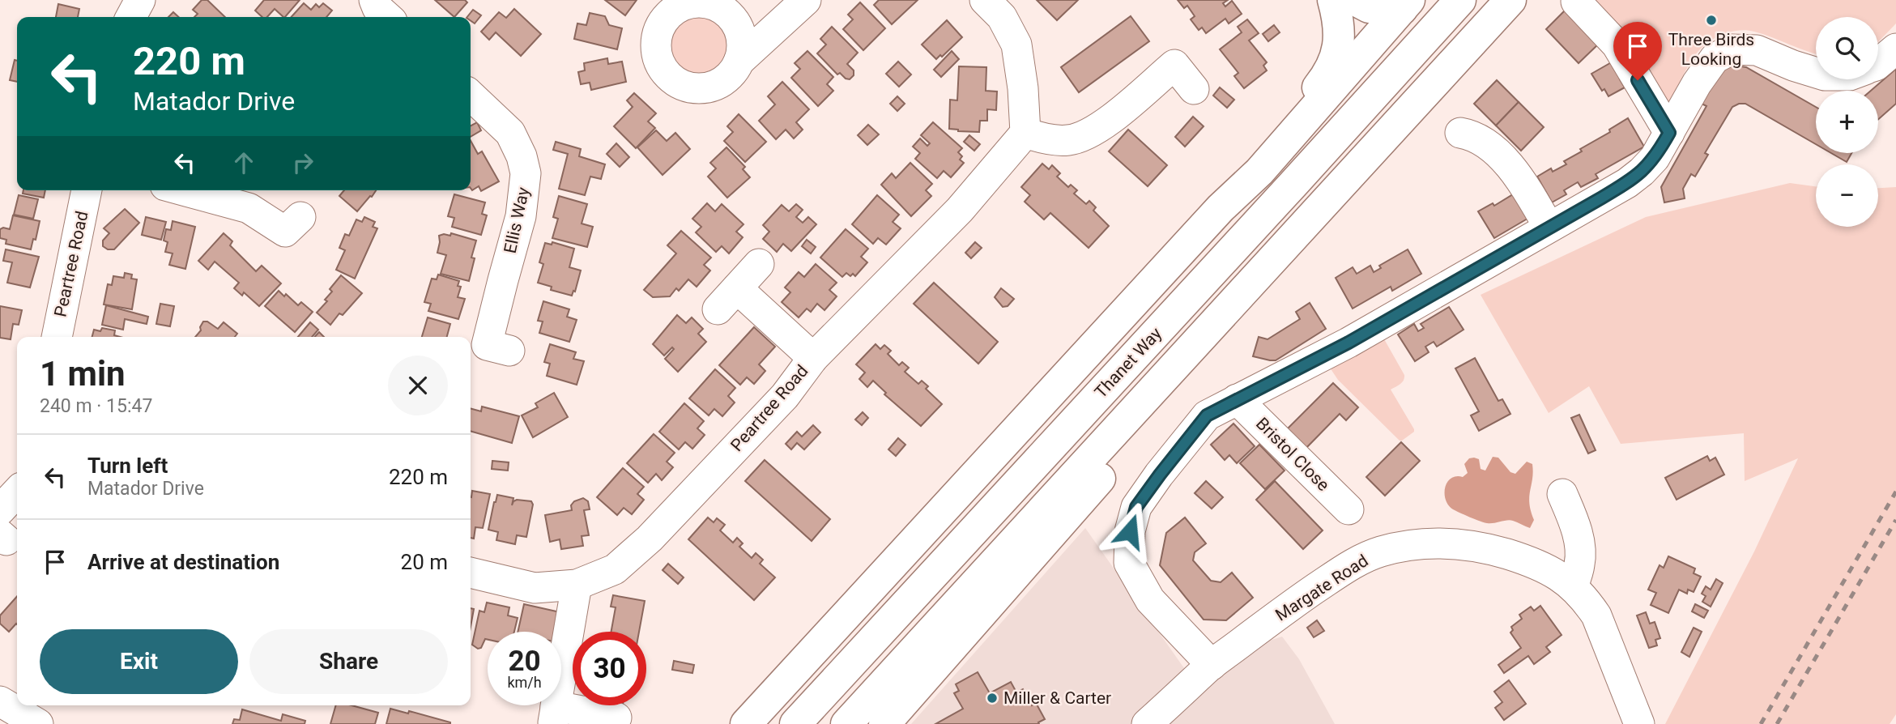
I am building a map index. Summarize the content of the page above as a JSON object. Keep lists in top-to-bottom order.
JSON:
{
  "streets": {
    "highway": ["Thanet Way"],
    "street": [
      "Ellis Way",
      "Peartree Road",
      "Bristol Close",
      "Margate Road"
    ]
  },
  "places": ["Three Birds Looking", "Miller & Carter"],
  "page": {
    "map_buttons": ["+", "−"],
    "turn": ["220 m", "Matador Drive"],
    "heading": ["1 min", "240 m · 15:47"],
    "list": [
      {
        "name": "Turn left",
        "note": "Matador Drive",
        "value": "220 m"
      },
      {
        "name": "Arrive at destination",
        "value": "20 m"
      }
    ],
    "buttons": ["Exit", "Share"],
    "speed": "20 km/h",
    "limit": "30"
  }
}
